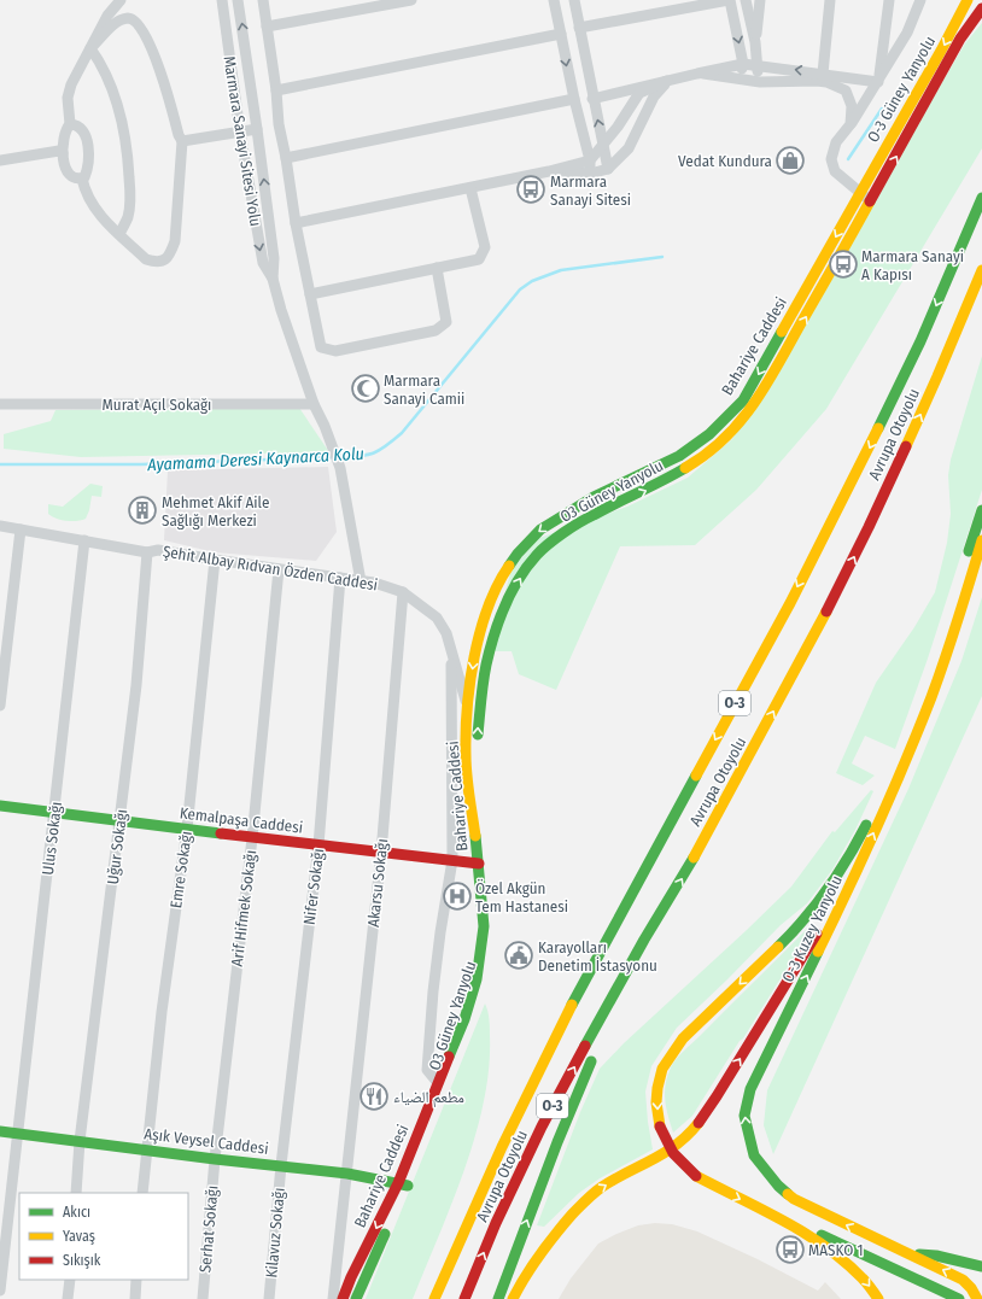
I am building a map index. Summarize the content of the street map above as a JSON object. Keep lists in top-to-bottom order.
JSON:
{
  "streets": {
    "main road": [
      "O-3 Güney Yanyolu",
      "Bahariye Caddesi",
      "Avrupa Otoyolu",
      "O3 Güney Yanyolu",
      "O-3",
      "Kemalpaşa Caddesi",
      "O-3 Kuzey Yanyolu",
      "Aşık Veysel Caddesi"
    ],
    "street": [
      "Marmara Sanayi Sitesi Yolu",
      "Murat Açıl Sokağı",
      "Şehit Albay Rıdvan Özden Caddesi",
      "Ulus Sokağı",
      "Uğur Sokağı",
      "Emre Sokağı",
      "Akarsu Sokağı",
      "Nifer Sokağı",
      "Arif Hifmek Sokağı",
      "Serhat Sokağı",
      "Kilavuz Sokağı"
    ]
  },
  "crossings": [
    ["O-3 Güney Yanyolu", "Bahariye Caddesi"],
    ["O-3 Güney Yanyolu", "O3 Güney Yanyolu"],
    ["Marmara Sanayi Sitesi Yolu", "Murat Açıl Sokağı"],
    ["Marmara Sanayi Sitesi Yolu", "Şehit Albay Rıdvan Özden Caddesi"],
    ["Bahariye Caddesi", "O3 Güney Yanyolu"],
    ["Bahariye Caddesi", "Şehit Albay Rıdvan Özden Caddesi"],
    ["Bahariye Caddesi", "Kemalpaşa Caddesi"],
    ["Bahariye Caddesi", "Aşık Veysel Caddesi"],
    ["O3 Güney Yanyolu", "Aşık Veysel Caddesi"],
    ["Şehit Albay Rıdvan Özden Caddesi", "Ulus Sokağı"],
    ["Şehit Albay Rıdvan Özden Caddesi", "Uğur Sokağı"],
    ["Şehit Albay Rıdvan Özden Caddesi", "Emre Sokağı"],
    ["Şehit Albay Rıdvan Özden Caddesi", "Akarsu Sokağı"],
    ["Şehit Albay Rıdvan Özden Caddesi", "Nifer Sokağı"],
    ["Şehit Albay Rıdvan Özden Caddesi", "Arif Hifmek Sokağı"],
    ["Kemalpaşa Caddesi", "Ulus Sokağı"],
    ["Kemalpaşa Caddesi", "Uğur Sokağı"],
    ["Kemalpaşa Caddesi", "Emre Sokağı"],
    ["Kemalpaşa Caddesi", "Akarsu Sokağı"],
    ["Kemalpaşa Caddesi", "Nifer Sokağı"],
    ["Kemalpaşa Caddesi", "Arif Hifmek Sokağı"],
    ["Ulus Sokağı", "Aşık Veysel Caddesi"],
    ["Uğur Sokağı", "Aşık Veysel Caddesi"],
    ["Emre Sokağı", "Aşık Veysel Caddesi"],
    ["Akarsu Sokağı", "Aşık Veysel Caddesi"],
    ["Nifer Sokağı", "Aşık Veysel Caddesi"],
    ["Nifer Sokağı", "Kilavuz Sokağı"],
    ["Arif Hifmek Sokağı", "Aşık Veysel Caddesi"],
    ["Arif Hifmek Sokağı", "Serhat Sokağı"],
    ["Aşık Veysel Caddesi", "Serhat Sokağı"],
    ["Aşık Veysel Caddesi", "Kilavuz Sokağı"]
  ],
  "one_way": ["Bahariye Caddesi", "O3 Güney Yanyolu"],
  "water": ["Ayamama Deresi Kaynarca Kolu"],
  "places": {
    "shop": ["Vedat Kundura"],
    "bus stop": ["Marmara Sanayi Sitesi", "Marmara Sanayi A Kapısı", "MASKO 1"],
    "mosque": ["Marmara Sanayi Camii"],
    "building": ["Mehmet Akif Aile Sağlığı Merkezi"],
    "hospital": ["Özel Akgün Tem Hastanesi"],
    "public building": ["Karayolları Denetim İstasyonu"],
    "restaurant": ["مطعم الضياء"]
  },
  "legend": ["Akıcı", "Yavaş", "Sıkışık"]
}
